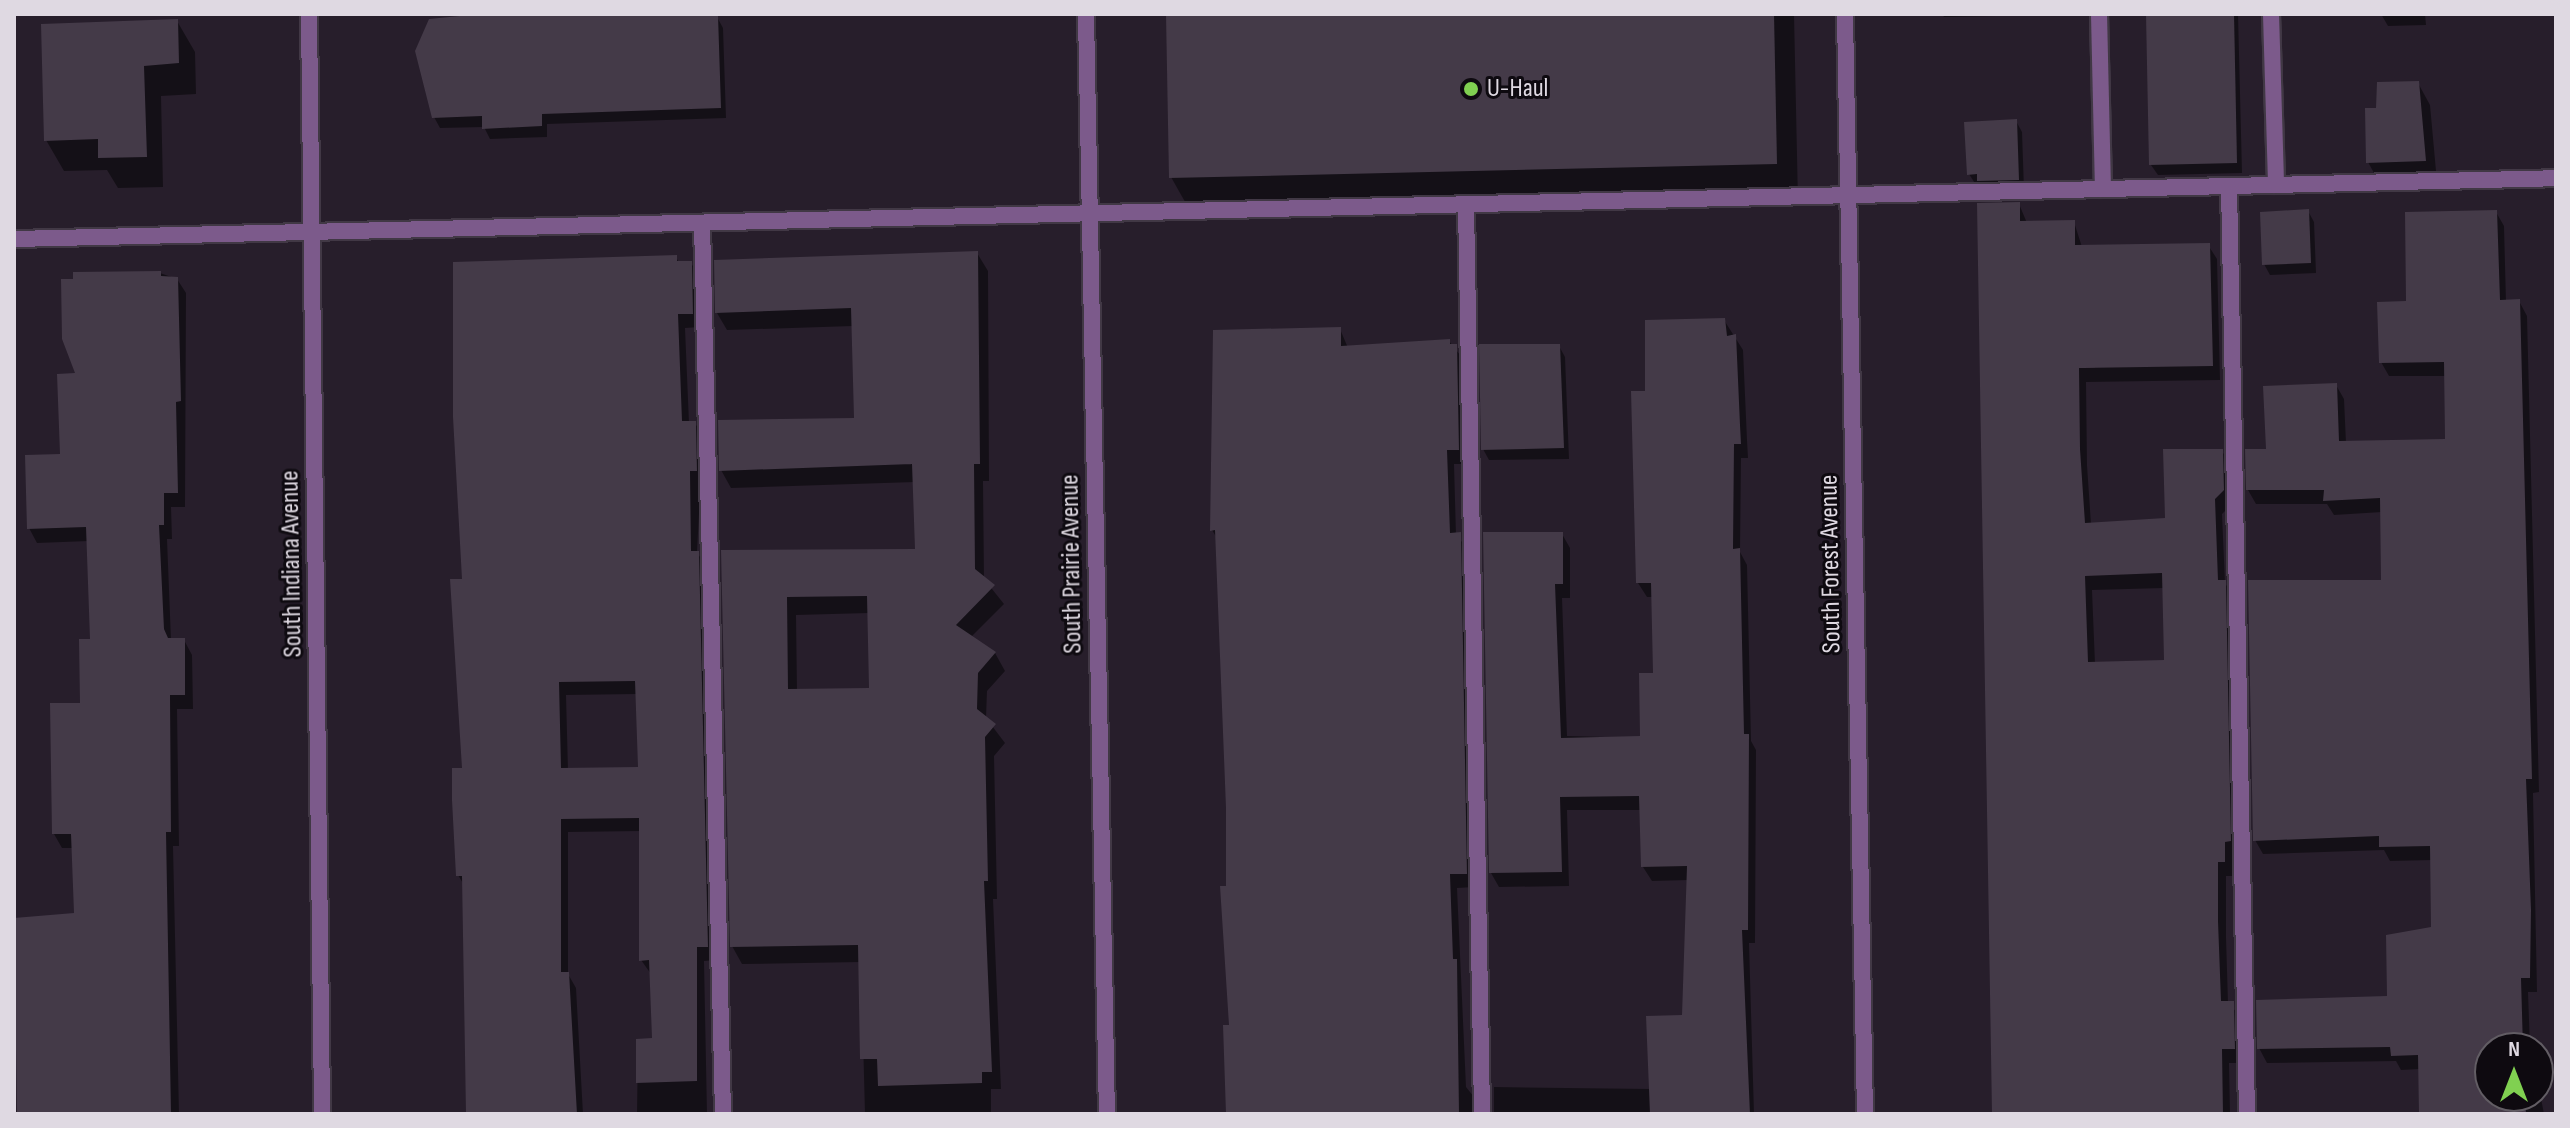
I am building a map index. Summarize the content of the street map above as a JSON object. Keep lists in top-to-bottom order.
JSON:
{
  "streets": {
    "street": ["South Indiana Avenue", "South Prairie Avenue", "South Forest Avenue"]
  },
  "places": ["U-Haul"],
  "north": "top"
}
